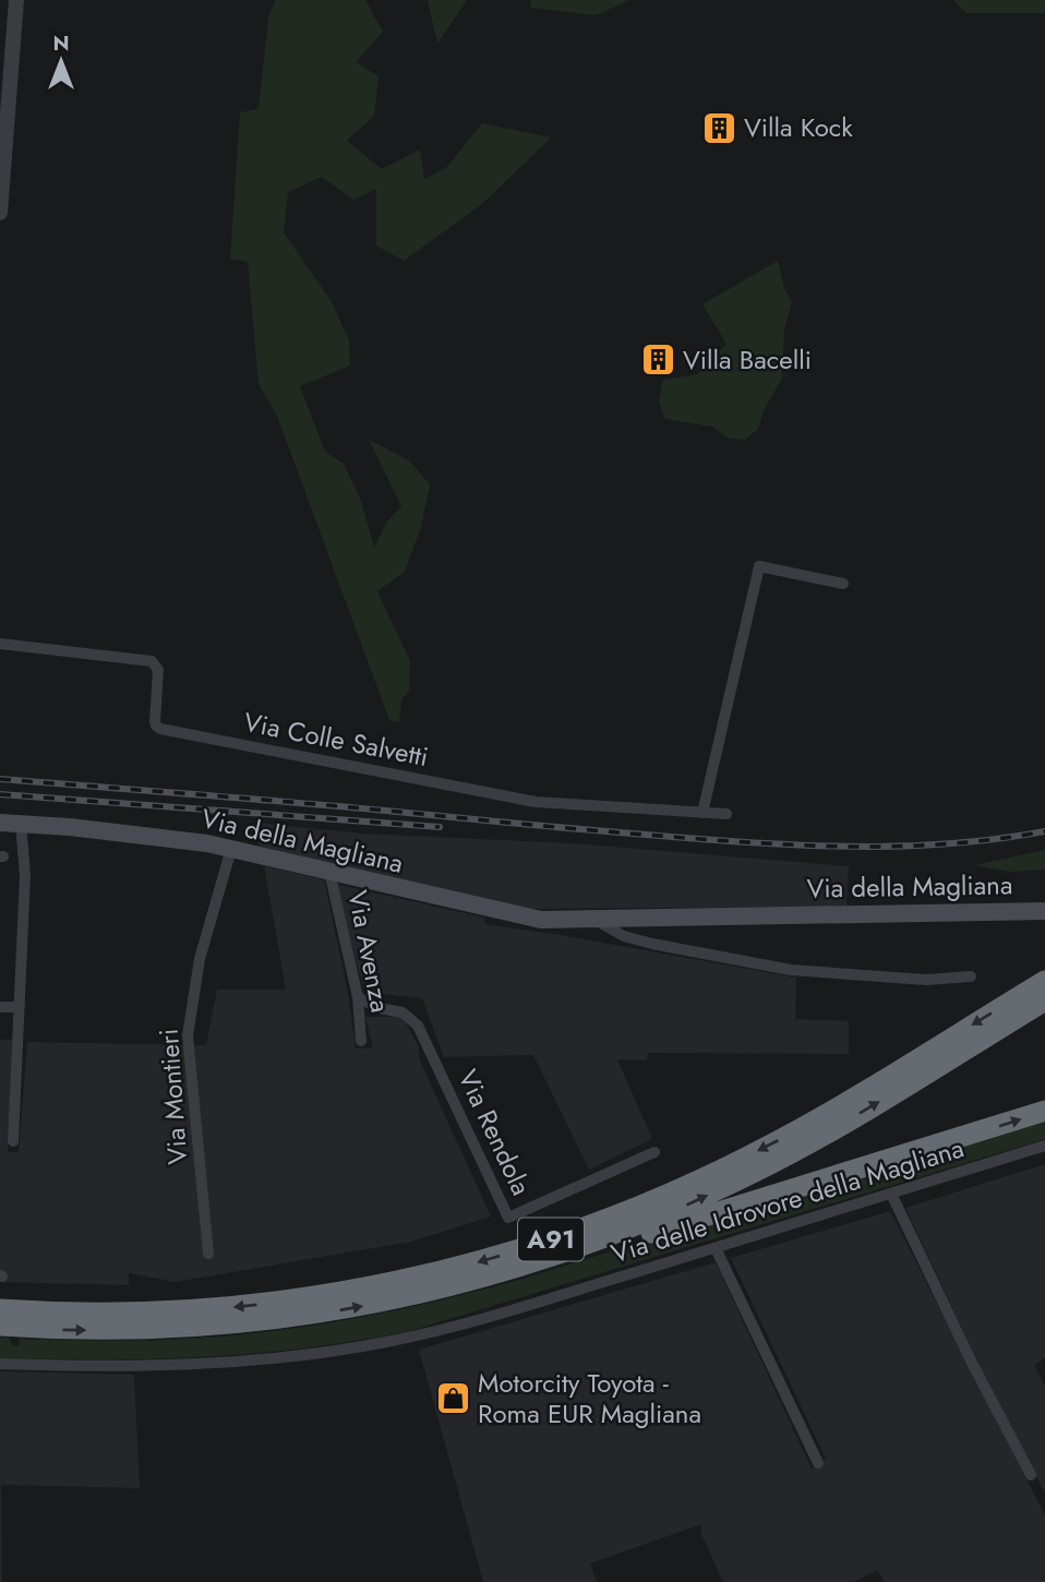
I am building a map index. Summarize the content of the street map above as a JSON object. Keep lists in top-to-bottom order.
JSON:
{
  "streets": {
    "highway": ["A91"],
    "main road": ["Via della Magliana"],
    "street": [
      "Via Colle Salvetti",
      "Via Avenza",
      "Via Montieri",
      "Via Rendola",
      "Via delle Idrovore della Magliana"
    ]
  },
  "crossings": [
    ["Via della Magliana", "Via Avenza"],
    ["Via della Magliana", "Via Montieri"],
    ["Via Avenza", "Via Rendola"]
  ],
  "places": {
    "building": ["Villa Kock", "Villa Bacelli"],
    "shop": ["Motorcity Toyota - Roma EUR Magliana"]
  },
  "north": "top"
}
